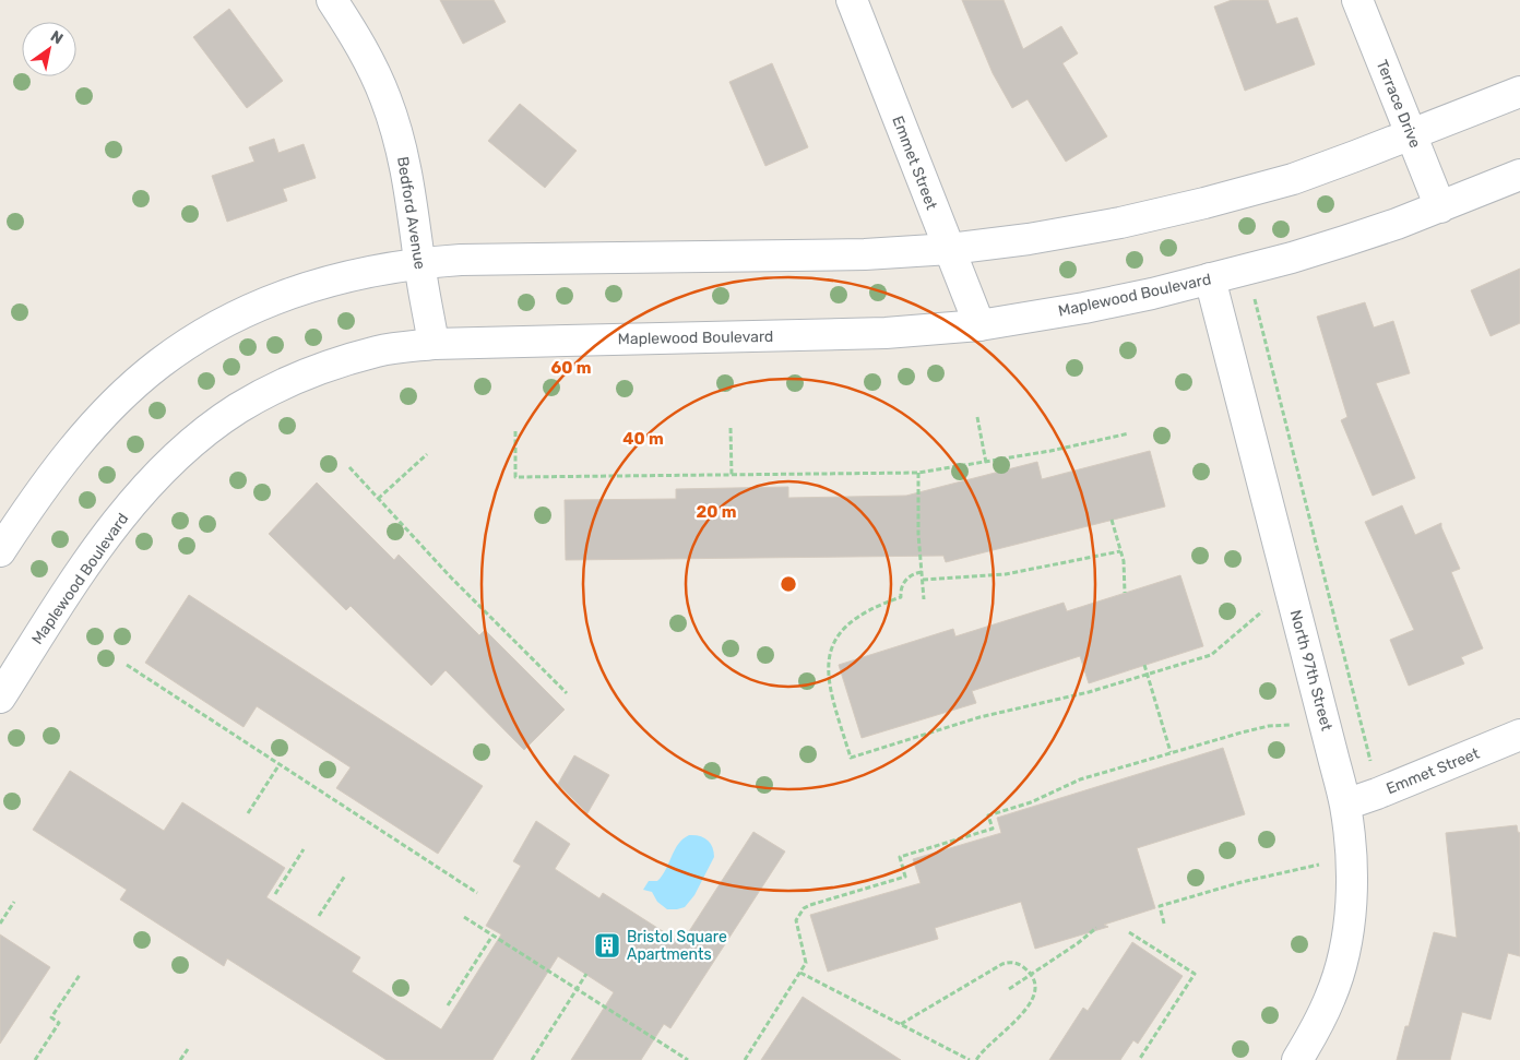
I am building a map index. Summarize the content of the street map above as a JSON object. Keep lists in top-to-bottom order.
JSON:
{
  "streets": {
    "street": [
      "Terrace Drive",
      "Emmet Street",
      "Bedford Avenue",
      "Maplewood Boulevard",
      "North 97th Street"
    ]
  },
  "crossings": [
    ["Terrace Drive", "Maplewood Boulevard"],
    ["Emmet Street", "Maplewood Boulevard"],
    ["Emmet Street", "North 97th Street"],
    ["Bedford Avenue", "Maplewood Boulevard"],
    ["Maplewood Boulevard", "North 97th Street"]
  ],
  "places": {
    "building": ["Bristol Square Apartments"]
  },
  "north": "top right",
  "rings": ["60 m", "40 m", "20 m"]
}
